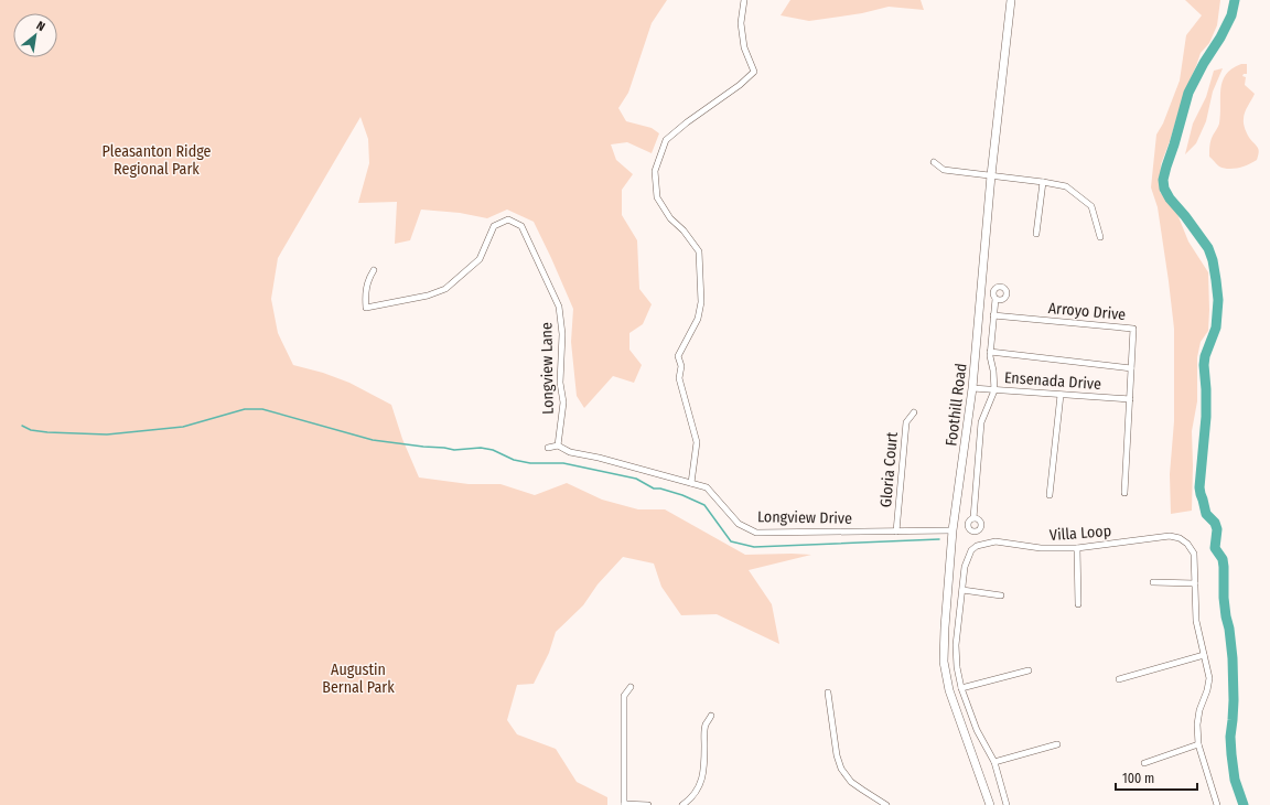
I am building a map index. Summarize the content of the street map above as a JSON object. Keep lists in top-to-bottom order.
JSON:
{
  "streets": {
    "main road": ["Foothill Road"],
    "street": [
      "Arroyo Drive",
      "Longview Lane",
      "Ensenada Drive",
      "Gloria Court",
      "Longview Drive",
      "Villa Loop"
    ]
  },
  "crossings": [
    ["Arroyo Drive", "Ensenada Drive"],
    ["Longview Lane", "Longview Drive"],
    ["Ensenada Drive", "Foothill Road"],
    ["Foothill Road", "Longview Drive"],
    ["Gloria Court", "Longview Drive"]
  ],
  "parks": ["Pleasanton Ridge Regional Park", "Augustin Bernal Park"],
  "scale_bar": "100 m",
  "north": "top right"
}
